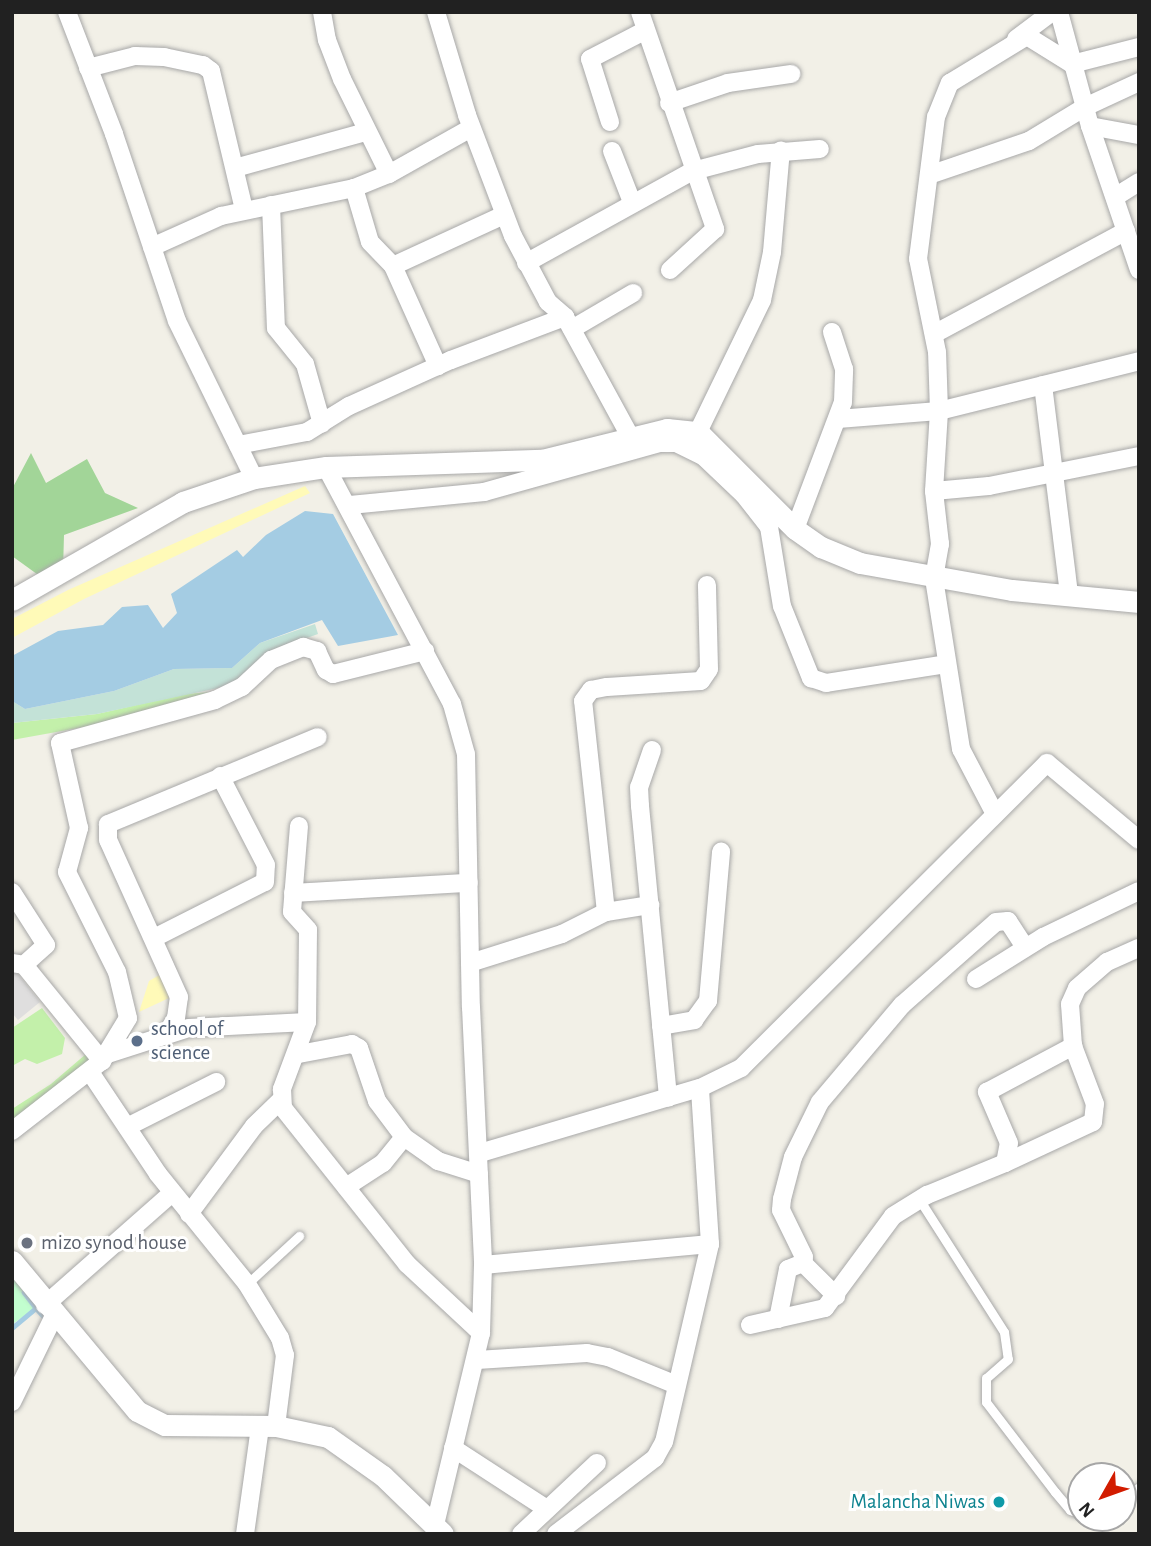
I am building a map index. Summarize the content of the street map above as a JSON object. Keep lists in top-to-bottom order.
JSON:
{
  "places": ["school of science", "mizo synod house", "Malancha Niwas"],
  "north": "bottom left"
}
